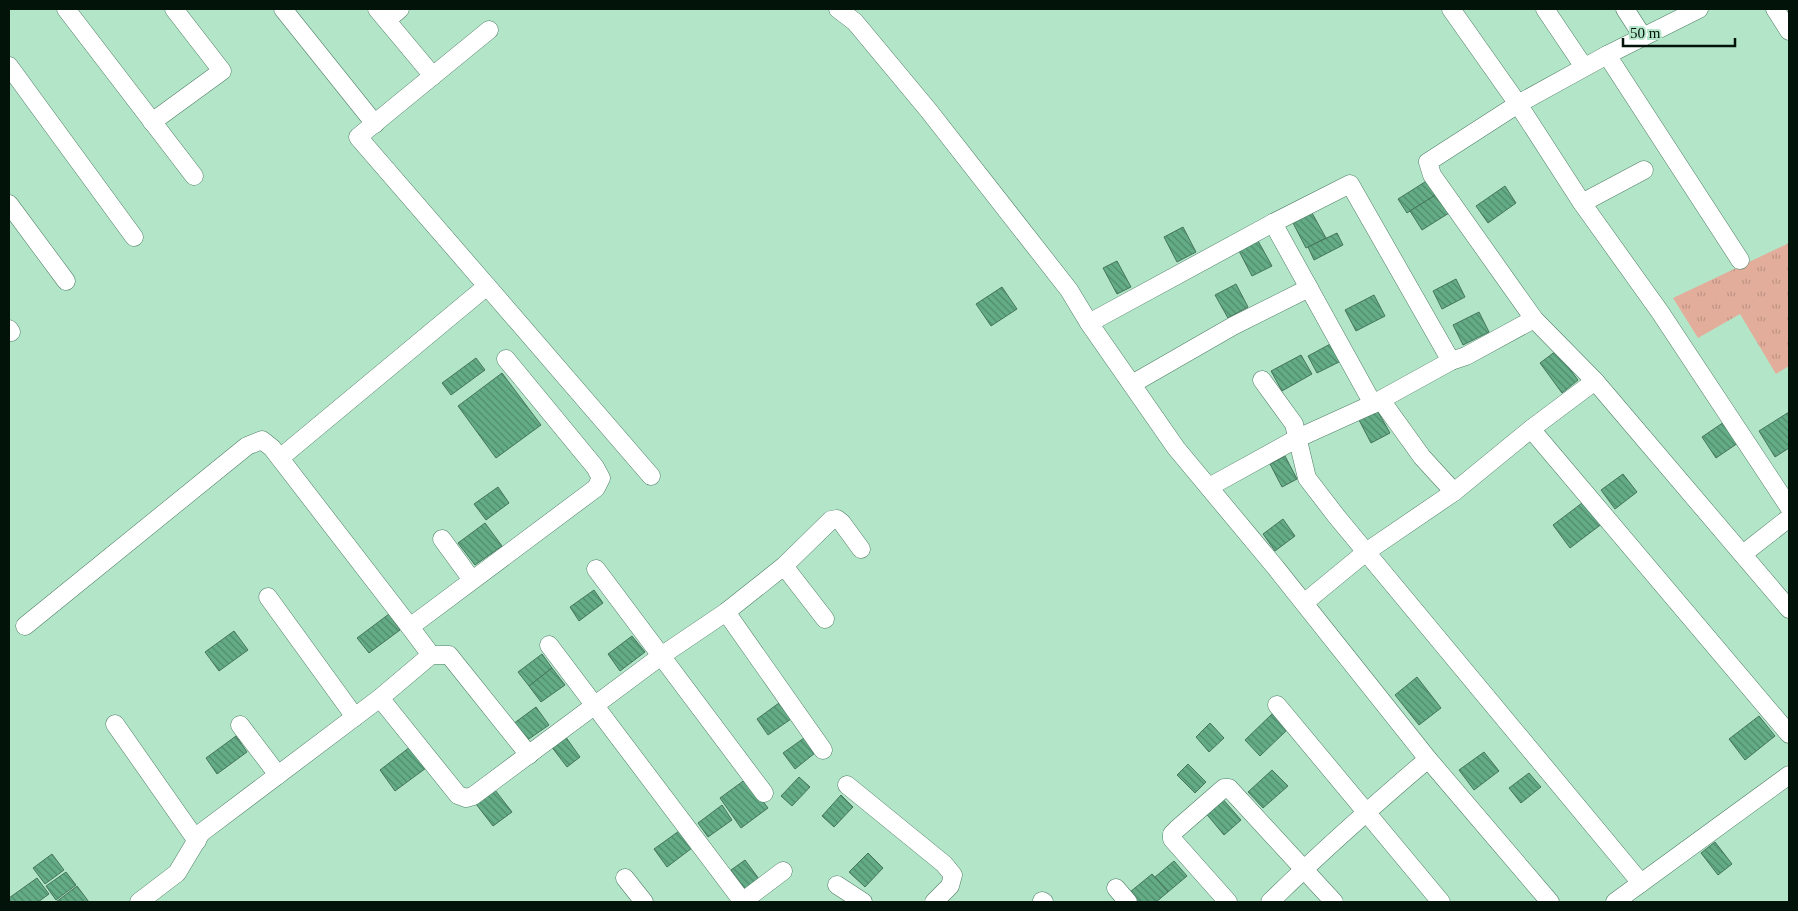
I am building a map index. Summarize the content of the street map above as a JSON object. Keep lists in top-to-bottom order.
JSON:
{
  "scale_bar": "50 m"
}
